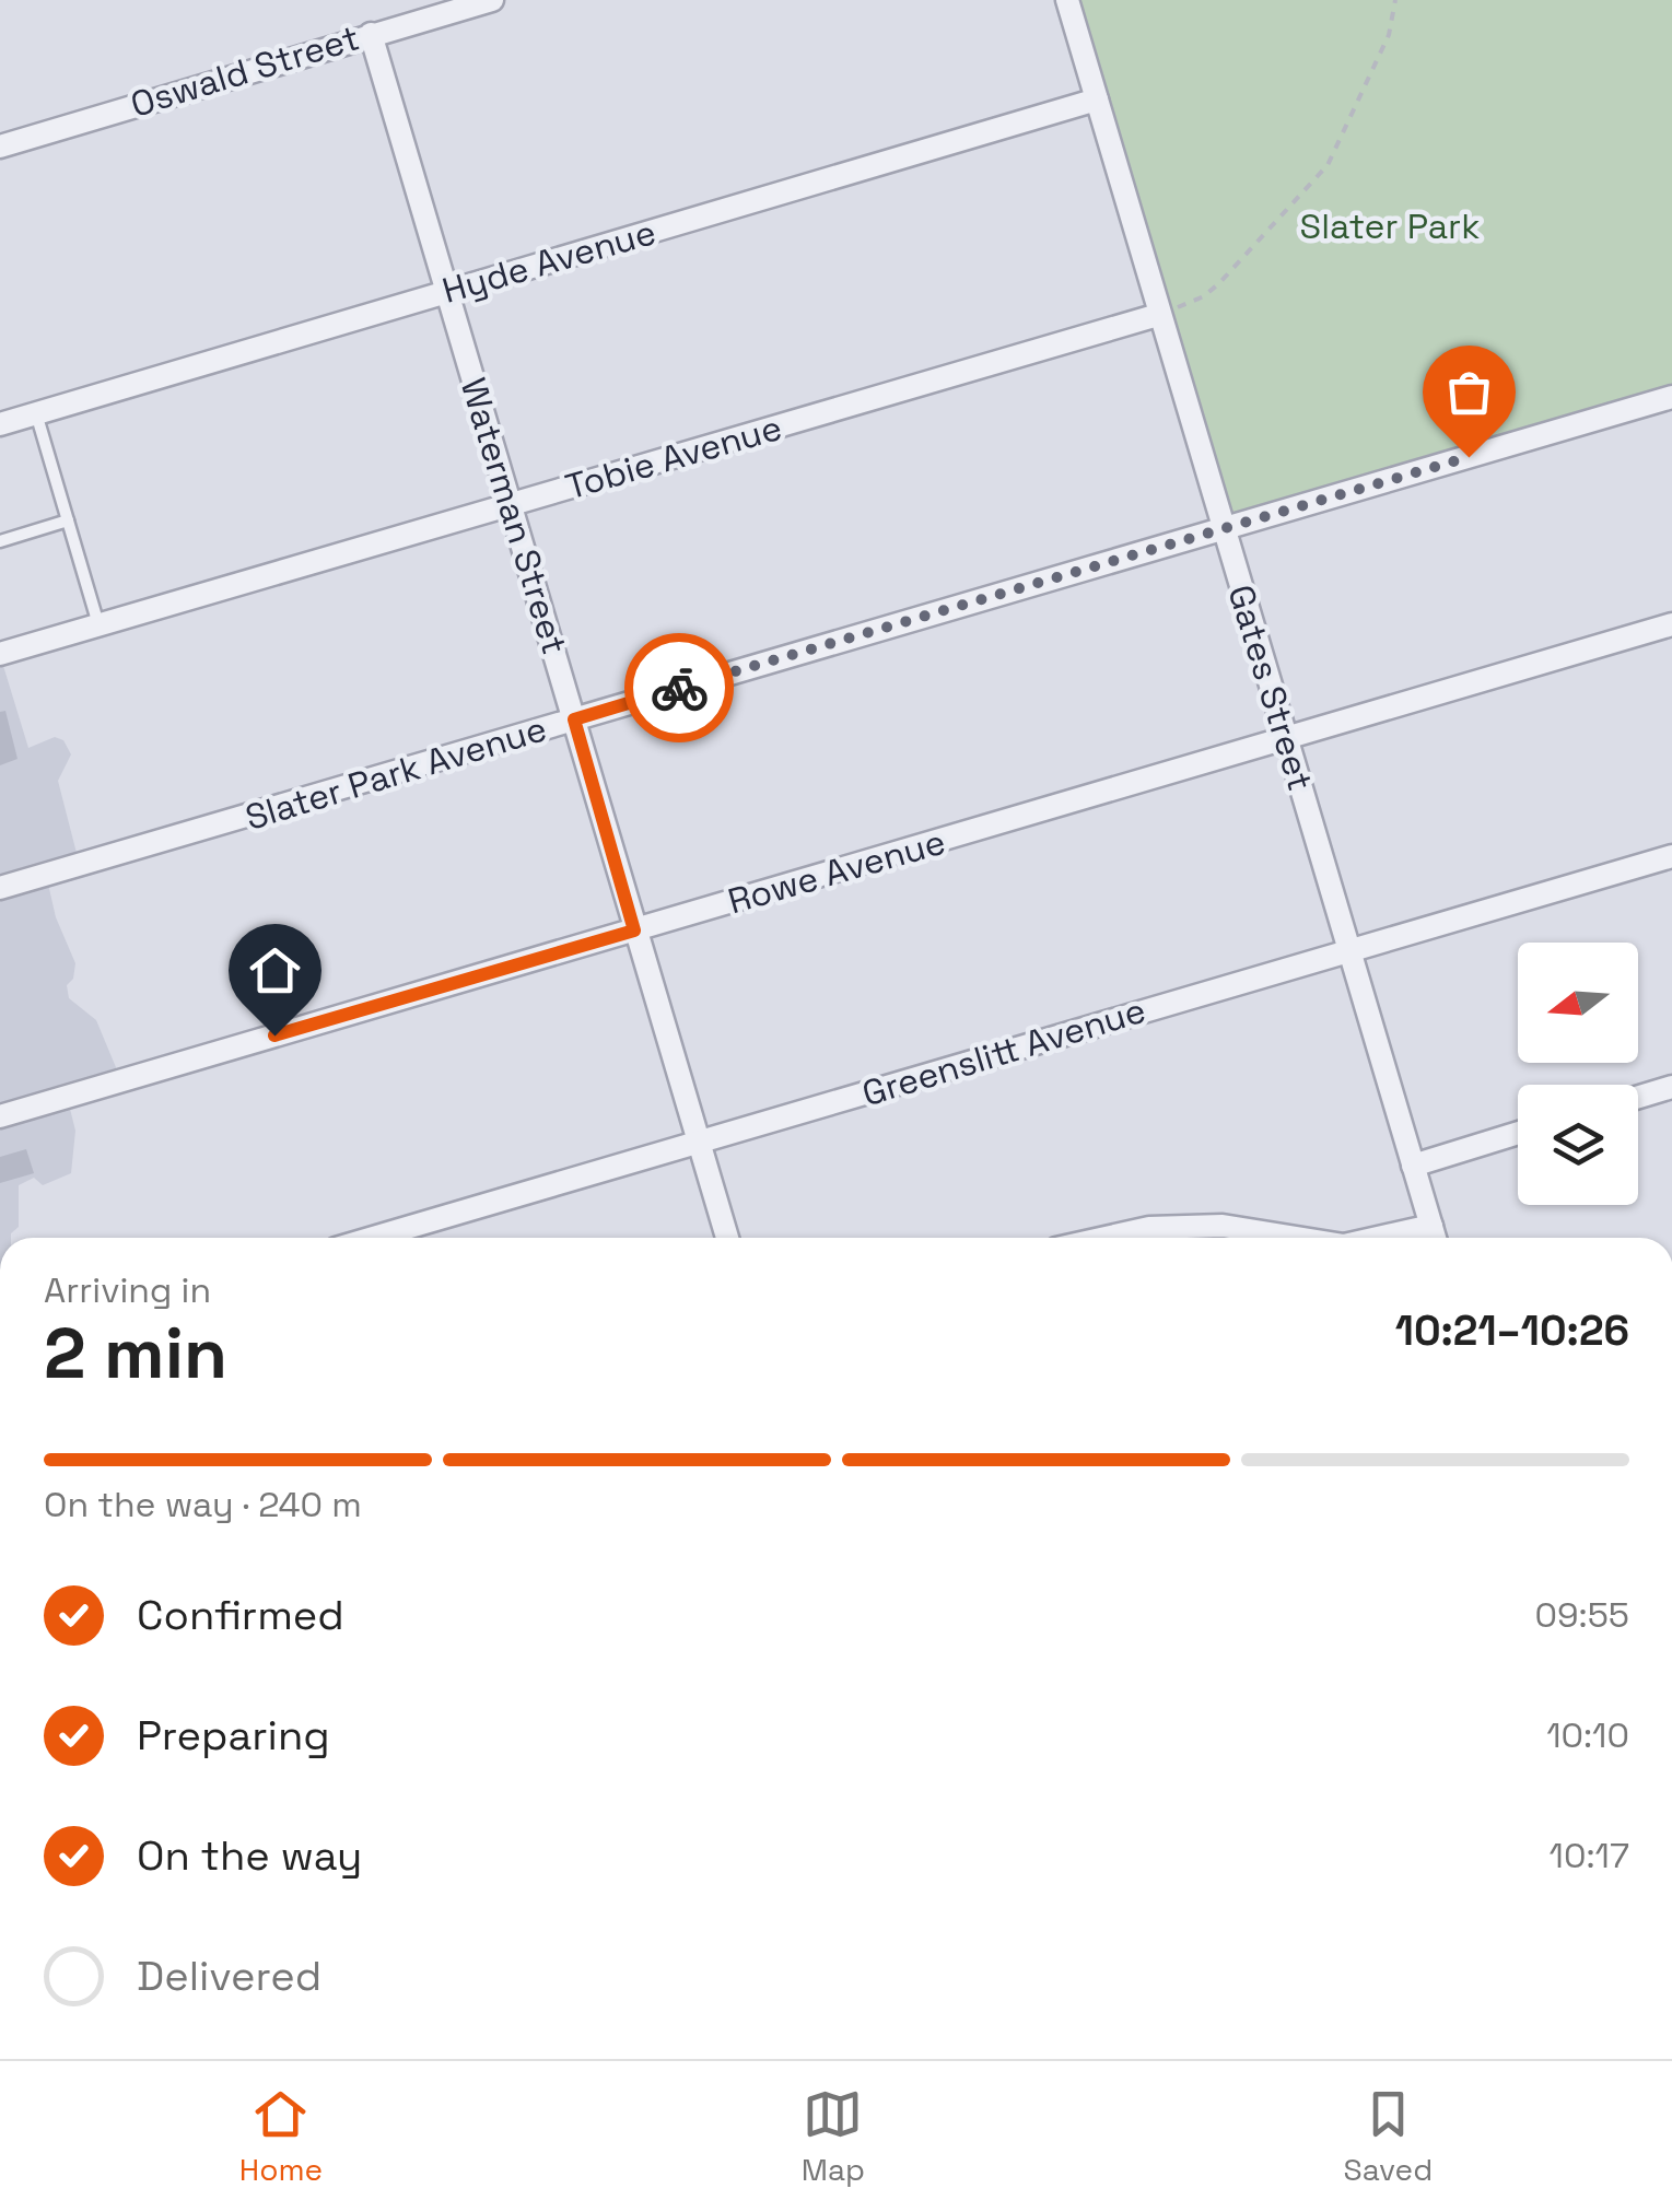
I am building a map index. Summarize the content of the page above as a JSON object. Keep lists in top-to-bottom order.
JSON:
{
  "streets": {
    "street": [
      "Oswald Street",
      "Hyde Avenue",
      "Tobie Avenue",
      "Waterman Street",
      "Gates Street",
      "Slater Park Avenue",
      "Rowe Avenue",
      "Greenslitt Avenue"
    ]
  },
  "crossings": [
    ["Oswald Street", "Waterman Street"],
    ["Hyde Avenue", "Waterman Street"],
    ["Hyde Avenue", "Gates Street"],
    ["Tobie Avenue", "Waterman Street"],
    ["Tobie Avenue", "Gates Street"],
    ["Waterman Street", "Slater Park Avenue"],
    ["Waterman Street", "Rowe Avenue"],
    ["Waterman Street", "Greenslitt Avenue"],
    ["Gates Street", "Slater Park Avenue"],
    ["Gates Street", "Rowe Avenue"],
    ["Gates Street", "Greenslitt Avenue"]
  ],
  "parks": ["Slater Park"],
  "north": "left",
  "page": {
    "heading": ["2 min", "Arriving in", "10:21–10:26"],
    "bar": "On the way · 240 m",
    "list": [
      ["Confirmed", "09:55"],
      ["Preparing", "10:10"],
      ["On the way", "10:17"],
      "Delivered"
    ],
    "tabs": ["Home", "Map", "Saved"]
  }
}
